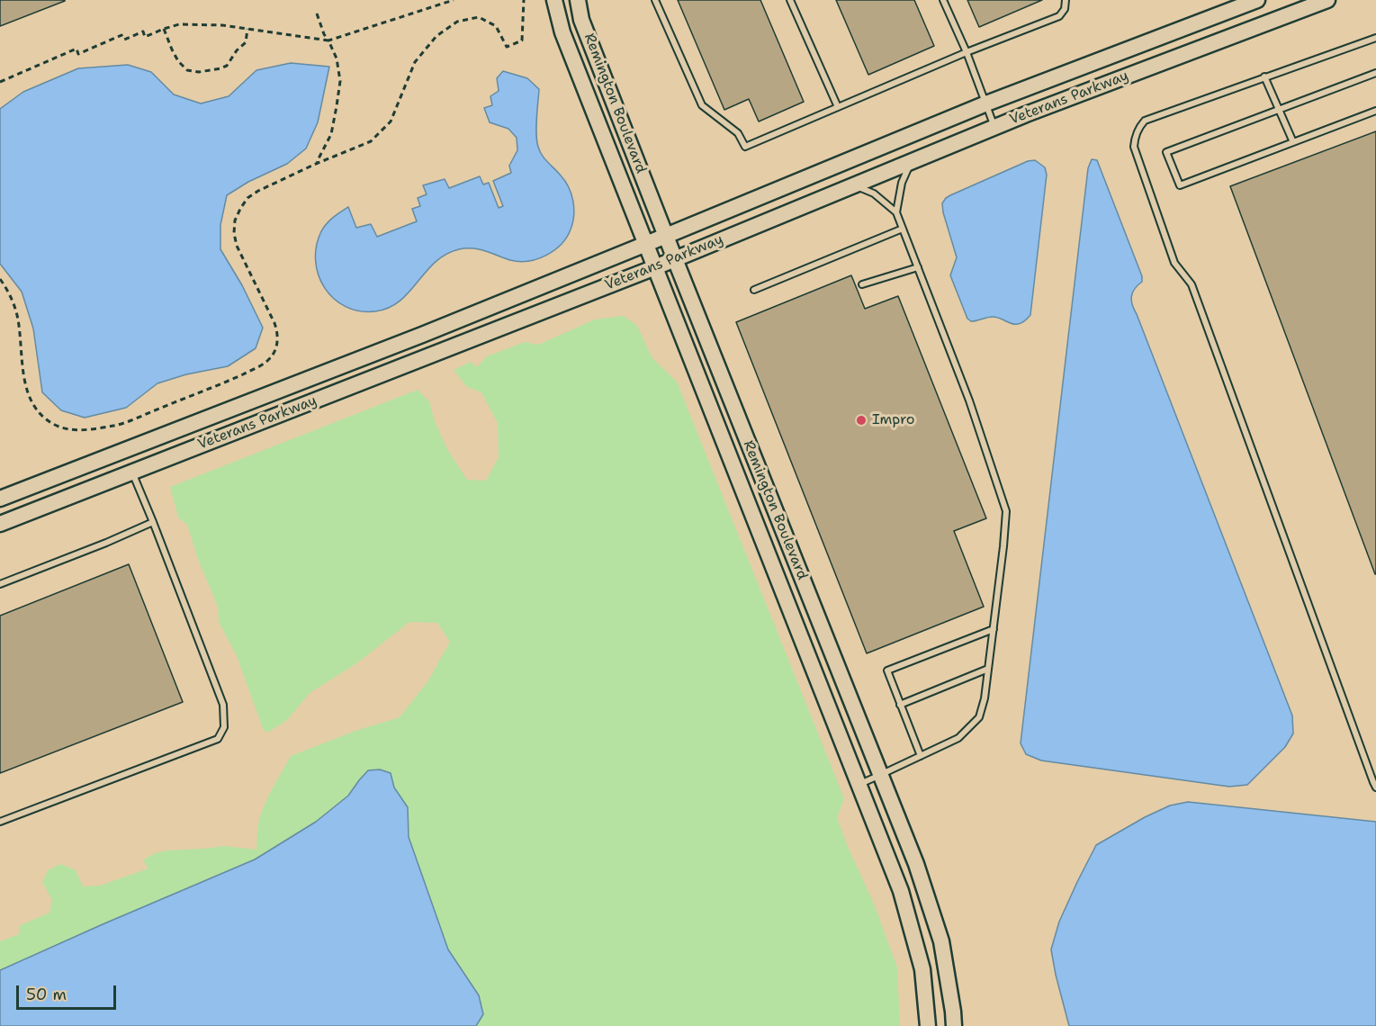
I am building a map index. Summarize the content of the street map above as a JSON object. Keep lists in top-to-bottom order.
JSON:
{
  "streets": {
    "main road": ["Veterans Parkway", "Remington Boulevard"]
  },
  "crossings": [
    ["Veterans Parkway", "Remington Boulevard"]
  ],
  "places": ["Impro"],
  "scale_bar": "50 m"
}
